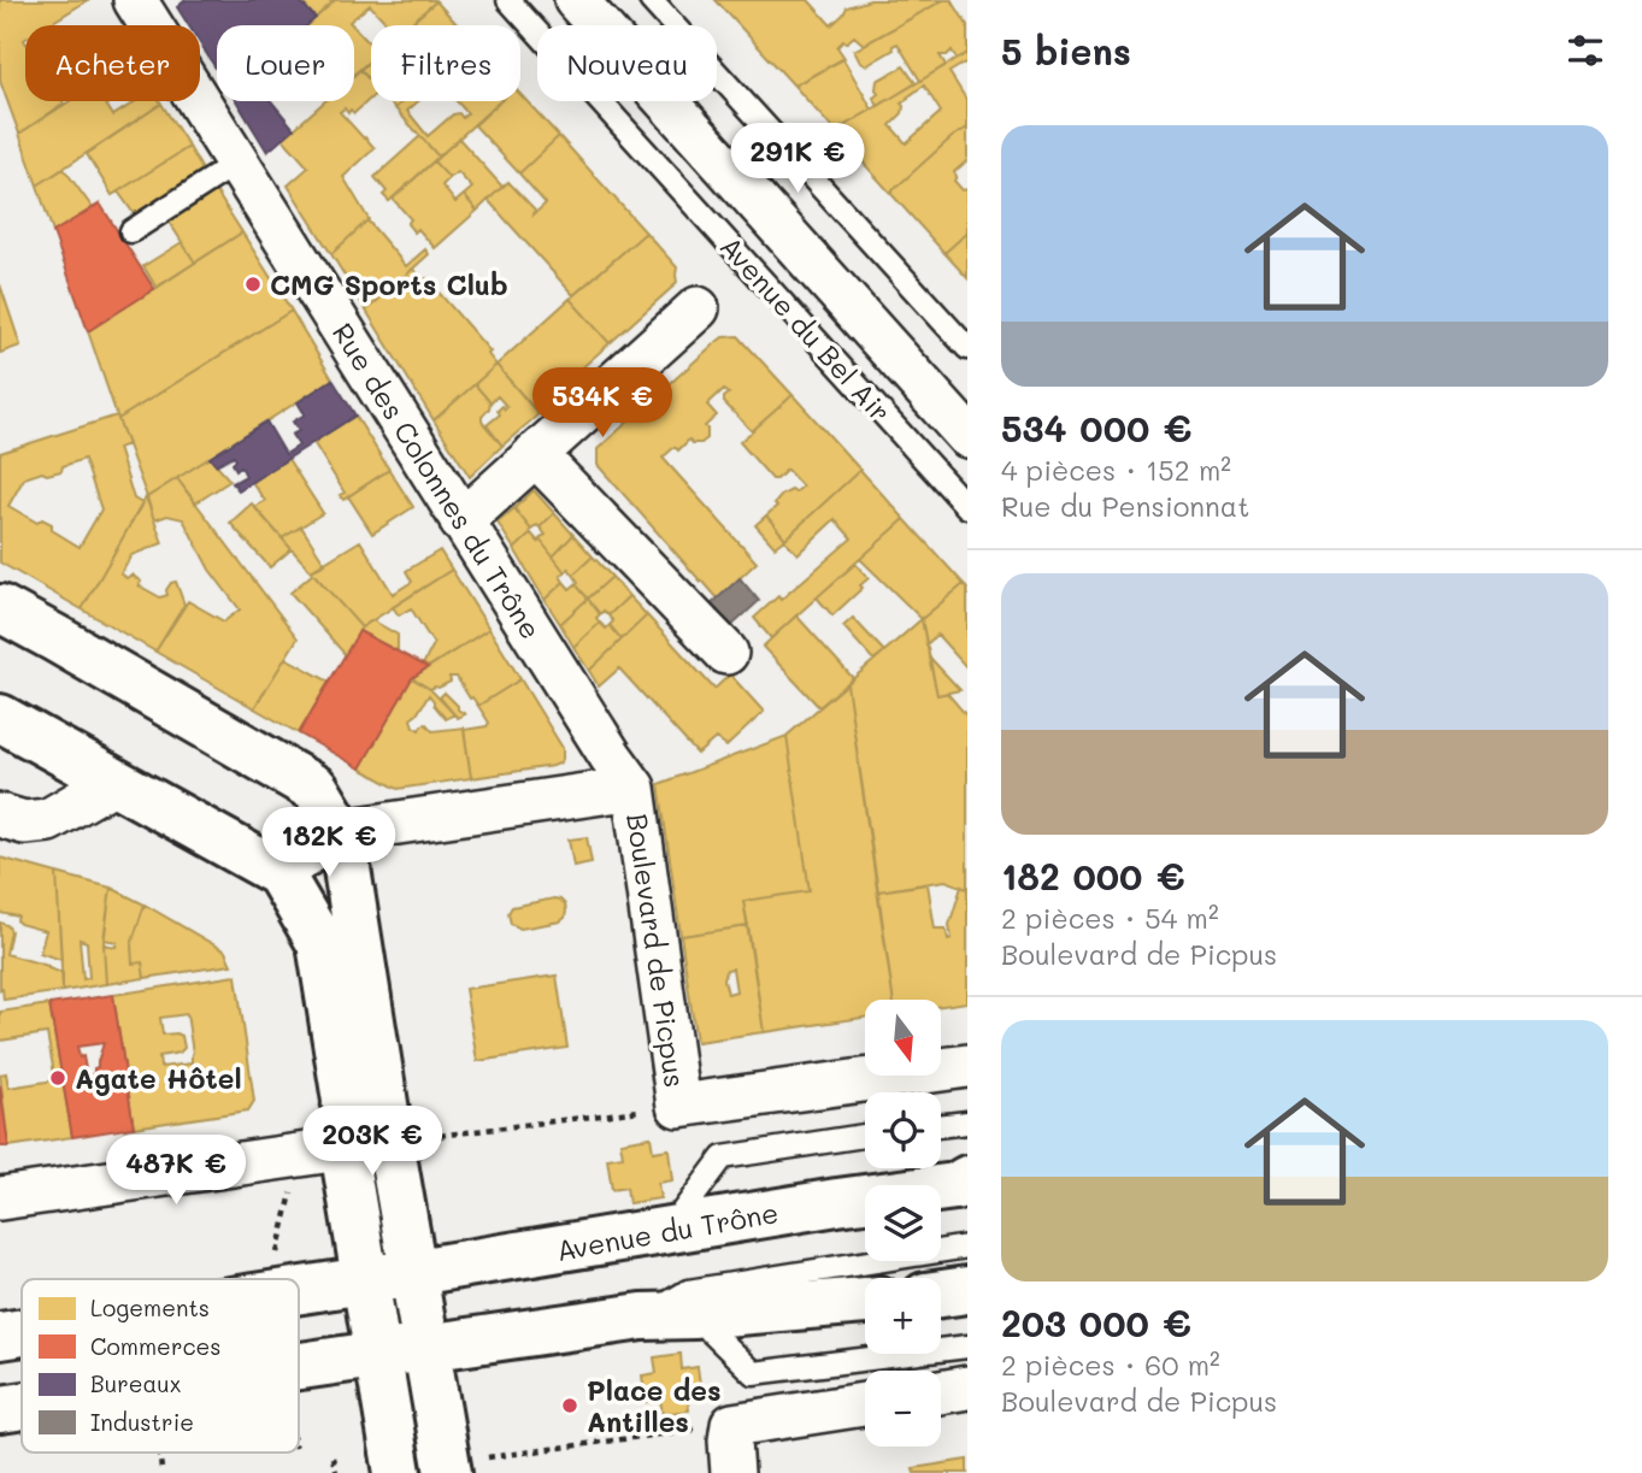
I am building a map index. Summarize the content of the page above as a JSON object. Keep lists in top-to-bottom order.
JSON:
{
  "streets": {
    "main road": ["Avenue du Trône"],
    "street": ["Avenue du Bel Air", "Rue des Colonnes du Trône", "Boulevard de Picpus"]
  },
  "crossings": [
    ["Rue des Colonnes du Trône", "Boulevard de Picpus"]
  ],
  "places": ["CMG Sports Club", "Agate Hôtel", "Place des Antilles"],
  "legend": [
    "Logements",
    "Commerces",
    "Bureaux",
    "Industrie"
  ],
  "north": "bottom",
  "page": {
    "heading": "5 biens",
    "chip": [
      "Acheter",
      "Louer",
      "Filtres",
      "Nouveau"
    ],
    "list": [
      {
        "name": "534 000 €",
        "note": "4 pièces · 152 m² · Rue du Pensionnat"
      },
      {
        "name": "182 000 €",
        "note": "2 pièces · 54 m² · Boulevard de Picpus"
      },
      {
        "name": "203 000 €",
        "note": "2 pièces · 60 m² · Boulevard de Picpus"
      }
    ],
    "price": [
      "291K €",
      "534K €",
      "182K €",
      "203K €",
      "487K €"
    ],
    "map_buttons": ["+", "−"]
  }
}
